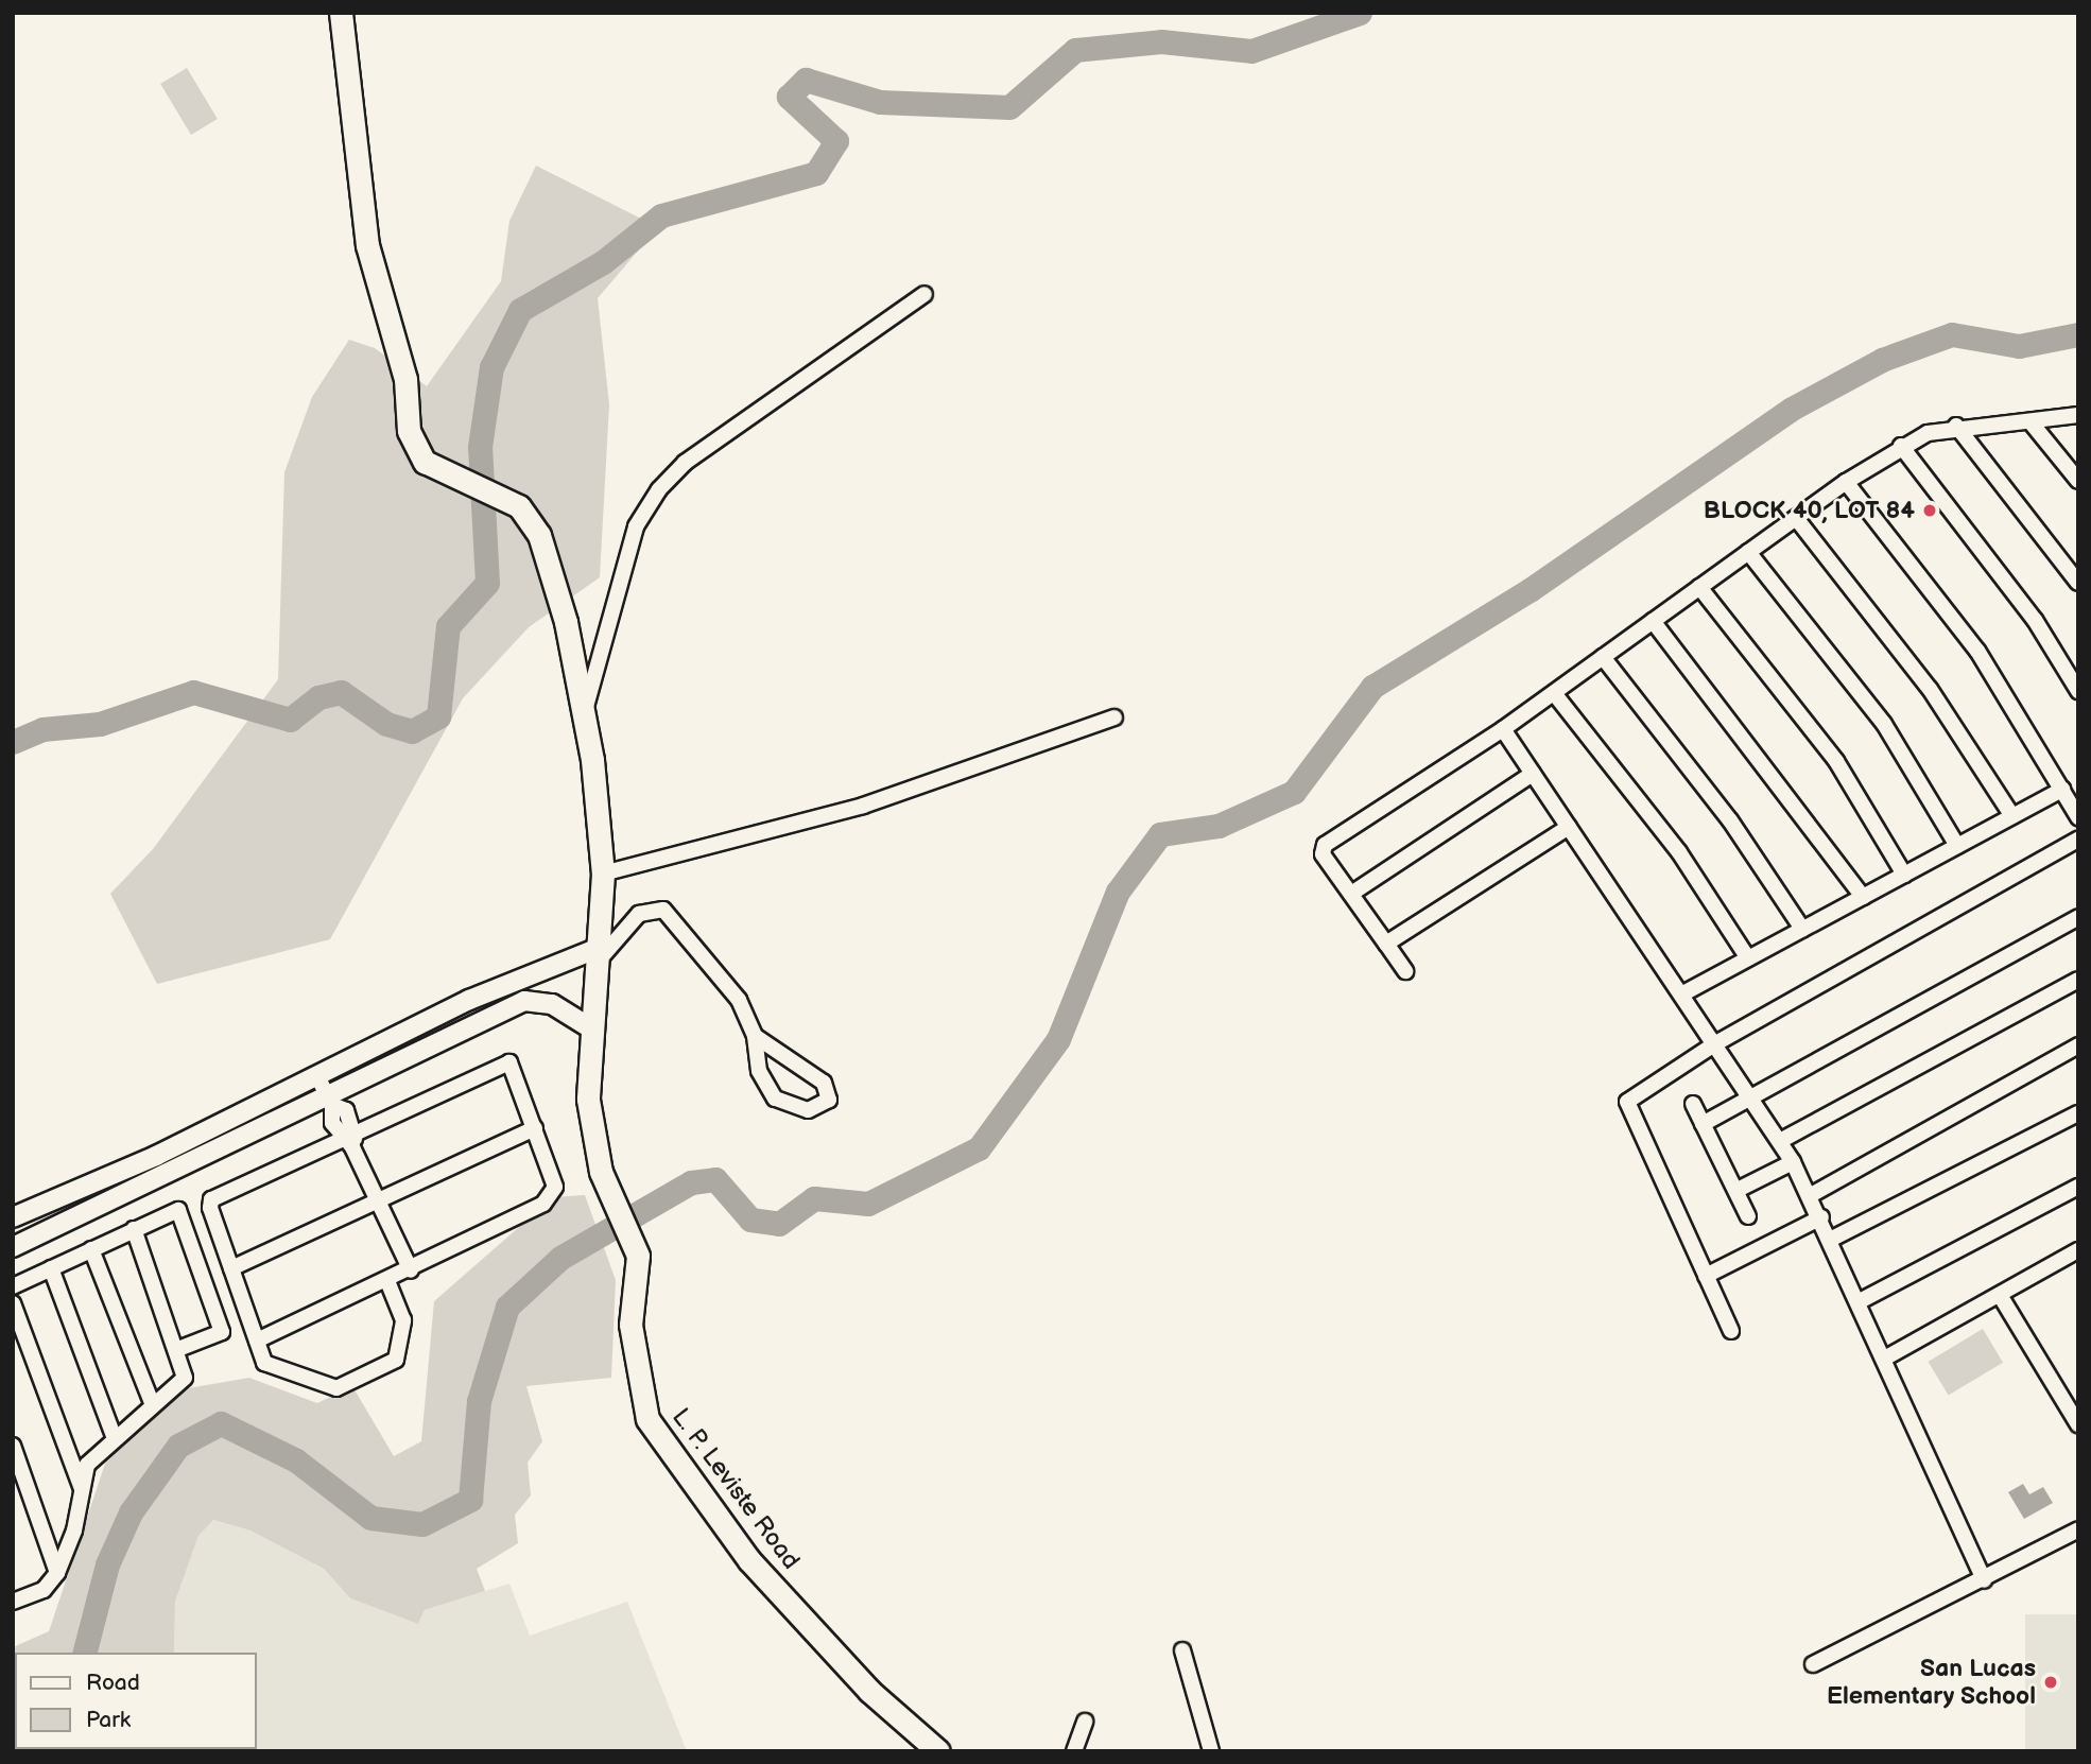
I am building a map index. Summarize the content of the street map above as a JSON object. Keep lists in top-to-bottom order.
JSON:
{
  "streets": {
    "main road": ["L. P. Leviste Road"]
  },
  "places": ["BLOCK 40, LOT 84", "San Lucas Elementary School"],
  "legend": ["Road", "Park"]
}
